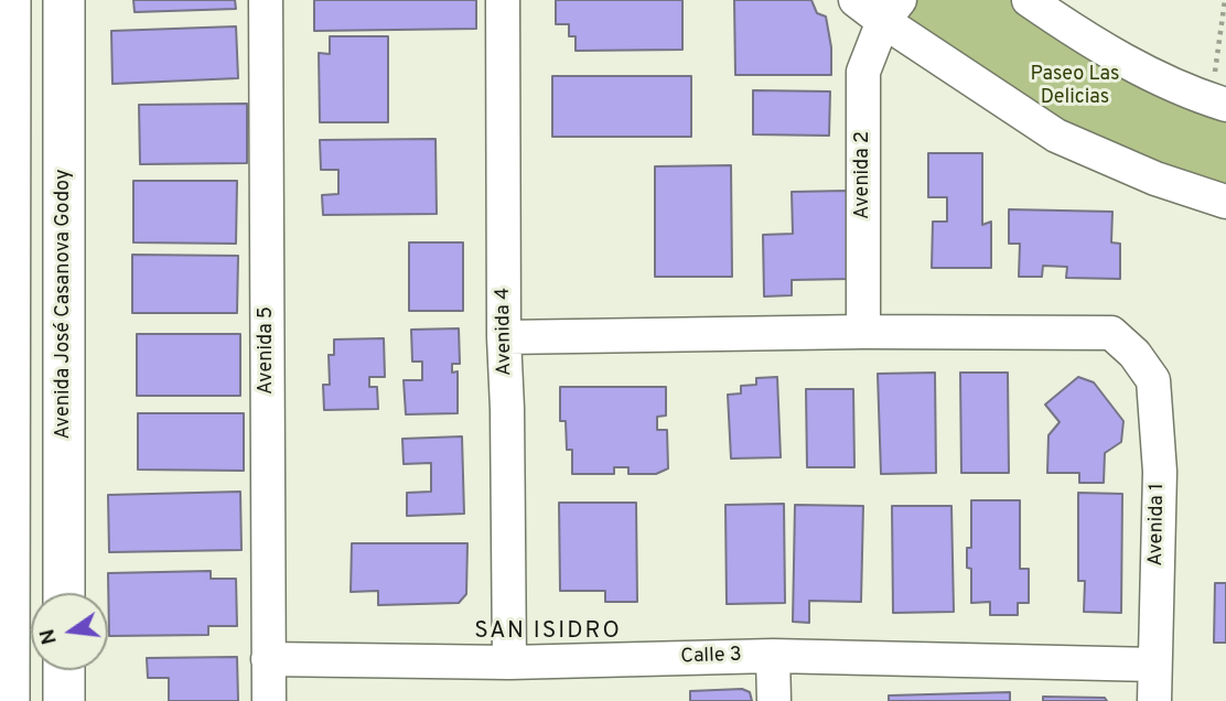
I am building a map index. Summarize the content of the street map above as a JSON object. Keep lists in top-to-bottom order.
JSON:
{
  "streets": {
    "street": [
      "Avenida 2",
      "Avenida José Casanova Godoy",
      "Avenida 4",
      "Avenida 5",
      "Avenida 1",
      "Calle 3"
    ]
  },
  "crossings": [
    ["Avenida 2", "Avenida 1"],
    ["Avenida 4", "Calle 3"],
    ["Avenida 5", "Calle 3"],
    ["Avenida 1", "Calle 3"]
  ],
  "districts": ["SAN ISIDRO"],
  "parks": ["Paseo Las Delicias"],
  "north": "left"
}
